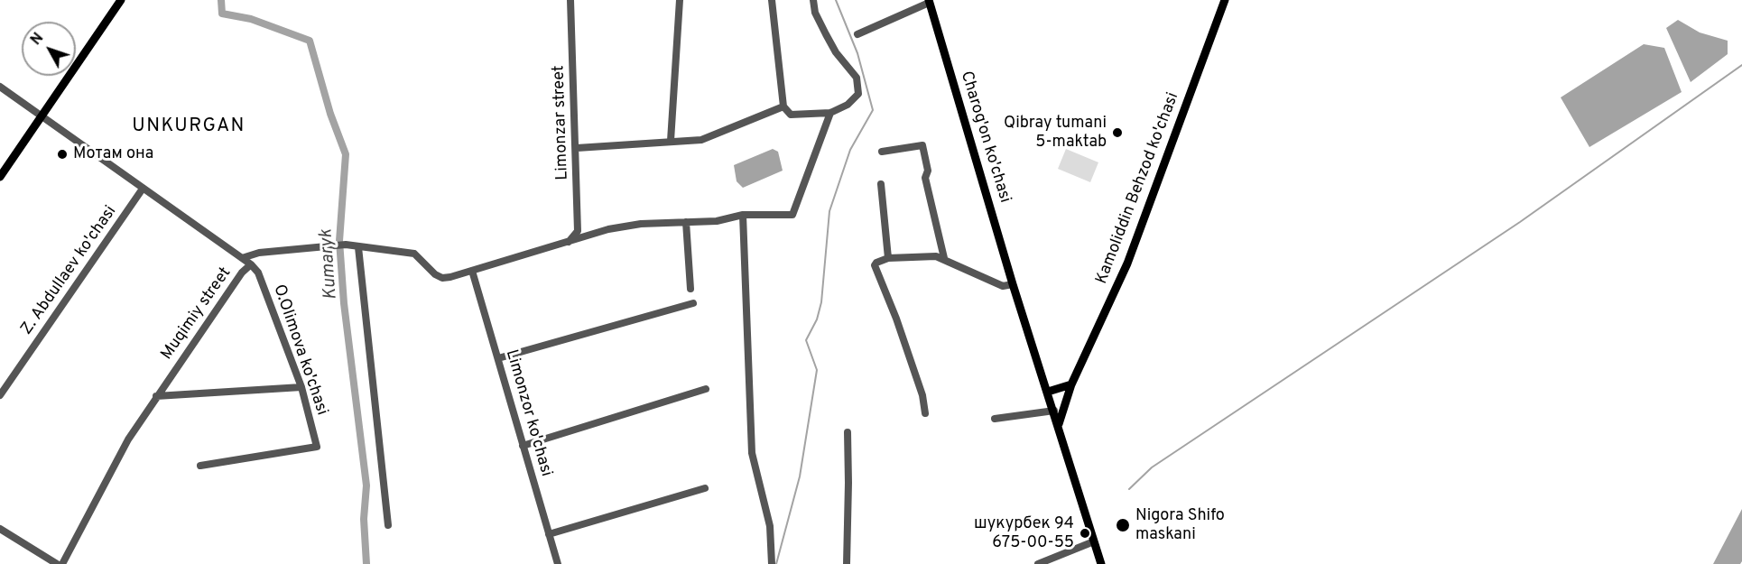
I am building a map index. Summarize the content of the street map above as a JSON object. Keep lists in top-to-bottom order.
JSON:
{
  "streets": {
    "main road": ["Charog'on ko'chasi", "Kamoliddin Behzod ko'chasi"],
    "street": [
      "Limonzar street",
      "Z. Abdullaev ko'chasi",
      "Muqimiy street",
      "O.Olimova ko'chasi",
      "Limonzor ko'chasi"
    ]
  },
  "crossings": [
    ["Charog'on ko'chasi", "Kamoliddin Behzod ko'chasi"],
    ["Z. Abdullaev ko'chasi", "Muqimiy street"],
    ["Muqimiy street", "O.Olimova ko'chasi"]
  ],
  "districts": ["UNKURGAN"],
  "water": ["Kumaryk"],
  "places": [
    "Qibray tumani 5-maktab",
    "Мотам она",
    "Nigora Shifo maskani",
    "шукурбек 94 675-00-55"
  ],
  "north": "top left"
}
